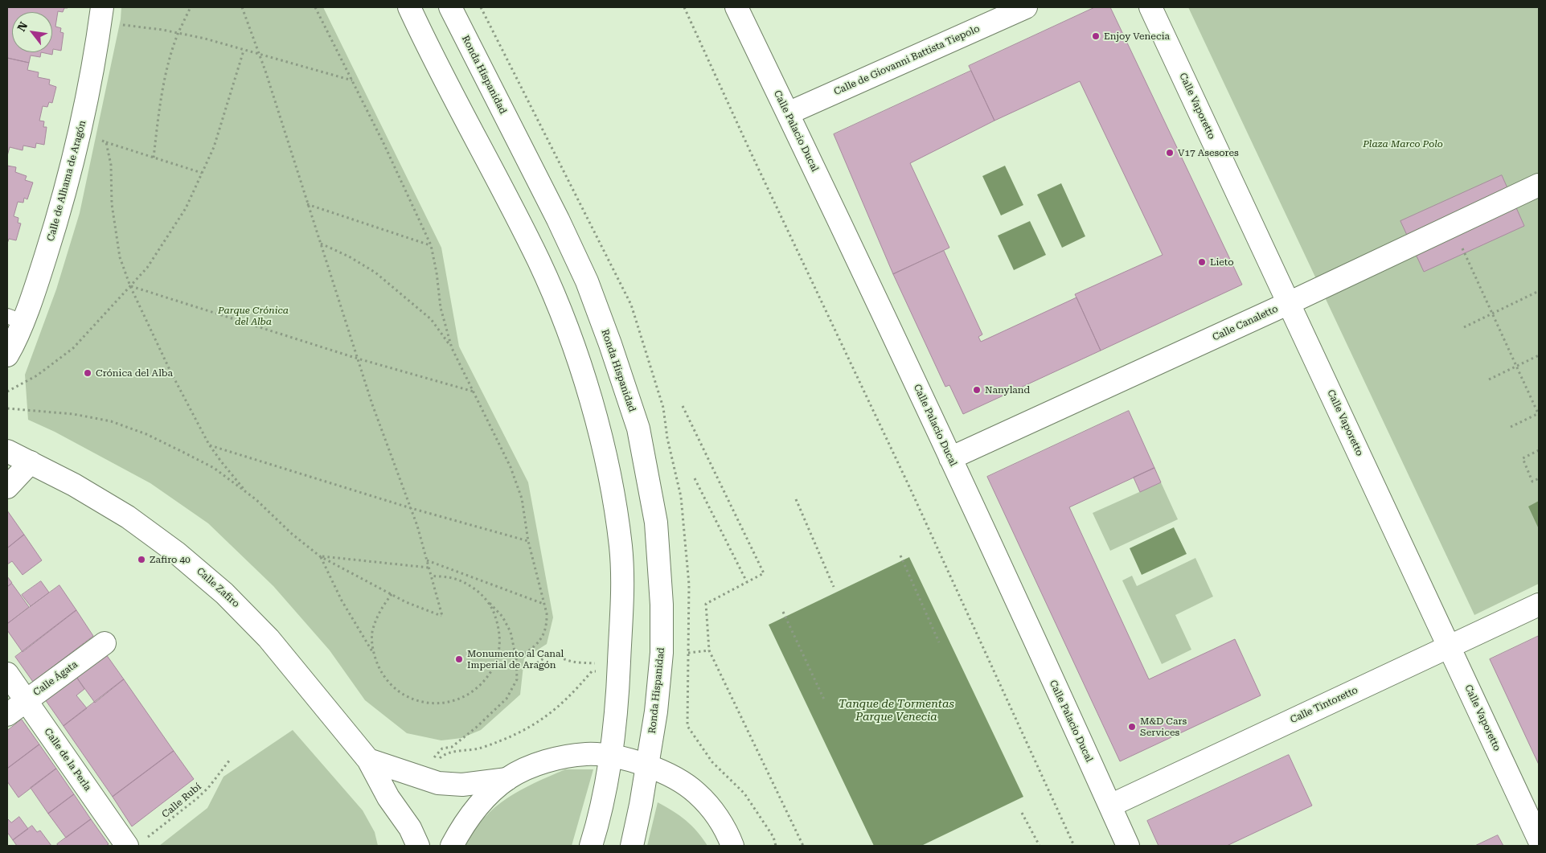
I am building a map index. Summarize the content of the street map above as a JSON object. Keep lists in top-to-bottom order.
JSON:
{
  "streets": {
    "main road": [
      "Calle de Giovanni Battista Tiepolo",
      "Ronda Hispanidad",
      "Calle Vaporetto",
      "Calle Palacio Ducal",
      "Calle de Alhama de Aragón",
      "Calle Canaletto",
      "Calle Zafiro",
      "Calle Ágata",
      "Calle Tintoretto",
      "Calle de la Perla"
    ],
    "path": ["Calle Rubí"]
  },
  "crossings": [
    ["Calle de Giovanni Battista Tiepolo", "Calle Palacio Ducal"],
    ["Calle Vaporetto", "Calle Canaletto"],
    ["Calle Vaporetto", "Calle Tintoretto"],
    ["Calle Palacio Ducal", "Calle Canaletto"],
    ["Calle Palacio Ducal", "Calle Tintoretto"],
    ["Calle Ágata", "Calle de la Perla"],
    ["Calle de la Perla", "Calle Rubí"]
  ],
  "water": ["Tanque de Tormentas Parque Venecia"],
  "parks": ["Plaza Marco Polo", "Parque Crónica del Alba"],
  "places": [
    "Enjoy Venecia",
    "V17 Asesores",
    "Lieto",
    "Crónica del Alba",
    "Nanyland",
    "Zafiro 40",
    "Monumento al Canal Imperial de Aragón",
    "M&D Cars Services"
  ],
  "north": "top left"
}
